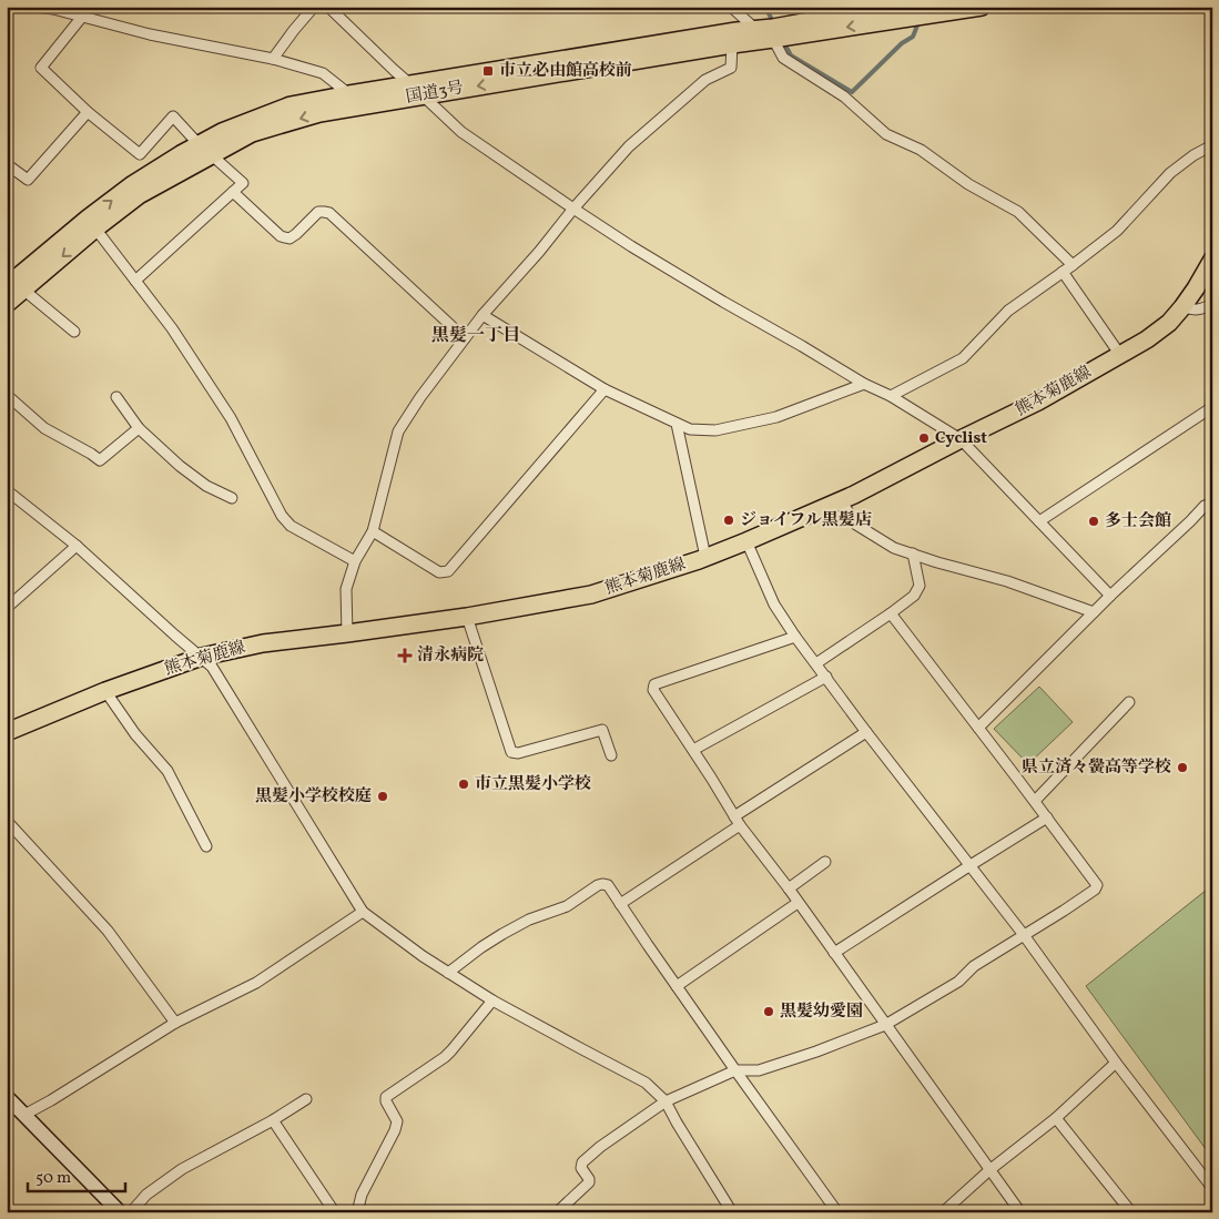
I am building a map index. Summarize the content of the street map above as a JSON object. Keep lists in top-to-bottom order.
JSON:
{
  "streets": {
    "main road": ["国道3号", "熊本菊鹿線"]
  },
  "districts": ["黒髪一丁目"],
  "places": {
    "transit": ["市立必由館高校前"],
    "other": [
      "Cyclist",
      "ジョイフル黒髪店",
      "多士会館",
      "県立済々黌高等学校",
      "市立黒髪小学校",
      "黒髪小学校校庭",
      "黒髪幼愛園"
    ],
    "health": ["清永病院"]
  },
  "scale_bar": "50 m"
}
